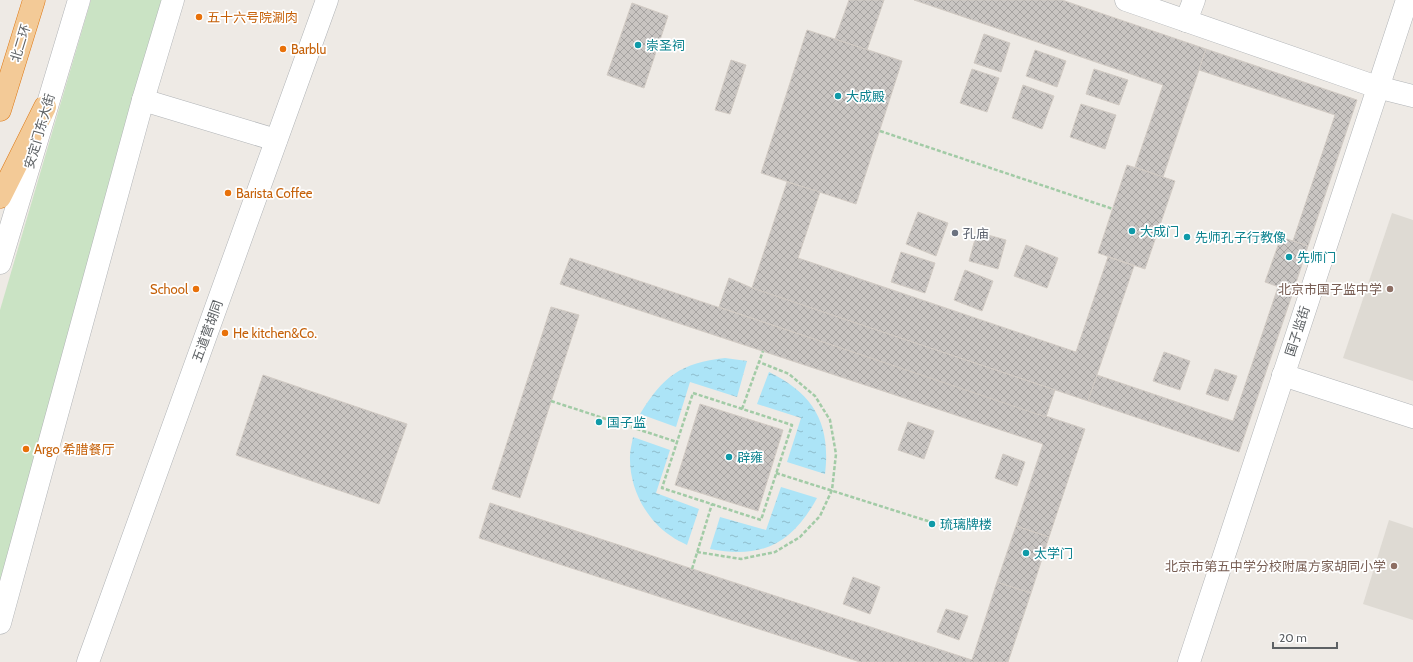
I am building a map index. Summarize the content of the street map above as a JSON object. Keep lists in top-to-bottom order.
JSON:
{
  "streets": {
    "highway": ["北二环"],
    "street": ["安定门东大街", "五道营胡同", "国子监街"]
  },
  "places": [
    "五十六号院涮肉",
    "崇圣祠",
    "Barblu",
    "大成殿",
    "Barista Coffee",
    "大成门",
    "孔庙",
    "先师孔子行教像",
    "先师门",
    "School",
    "北京市国子监中学",
    "He kitchen&Co.",
    "国子监",
    "Argo 希腊餐厅",
    "辟雍",
    "琉璃牌楼",
    "太学门",
    "北京市第五中学分校附属方家胡同小学"
  ],
  "scale_bar": "20 m"
}
